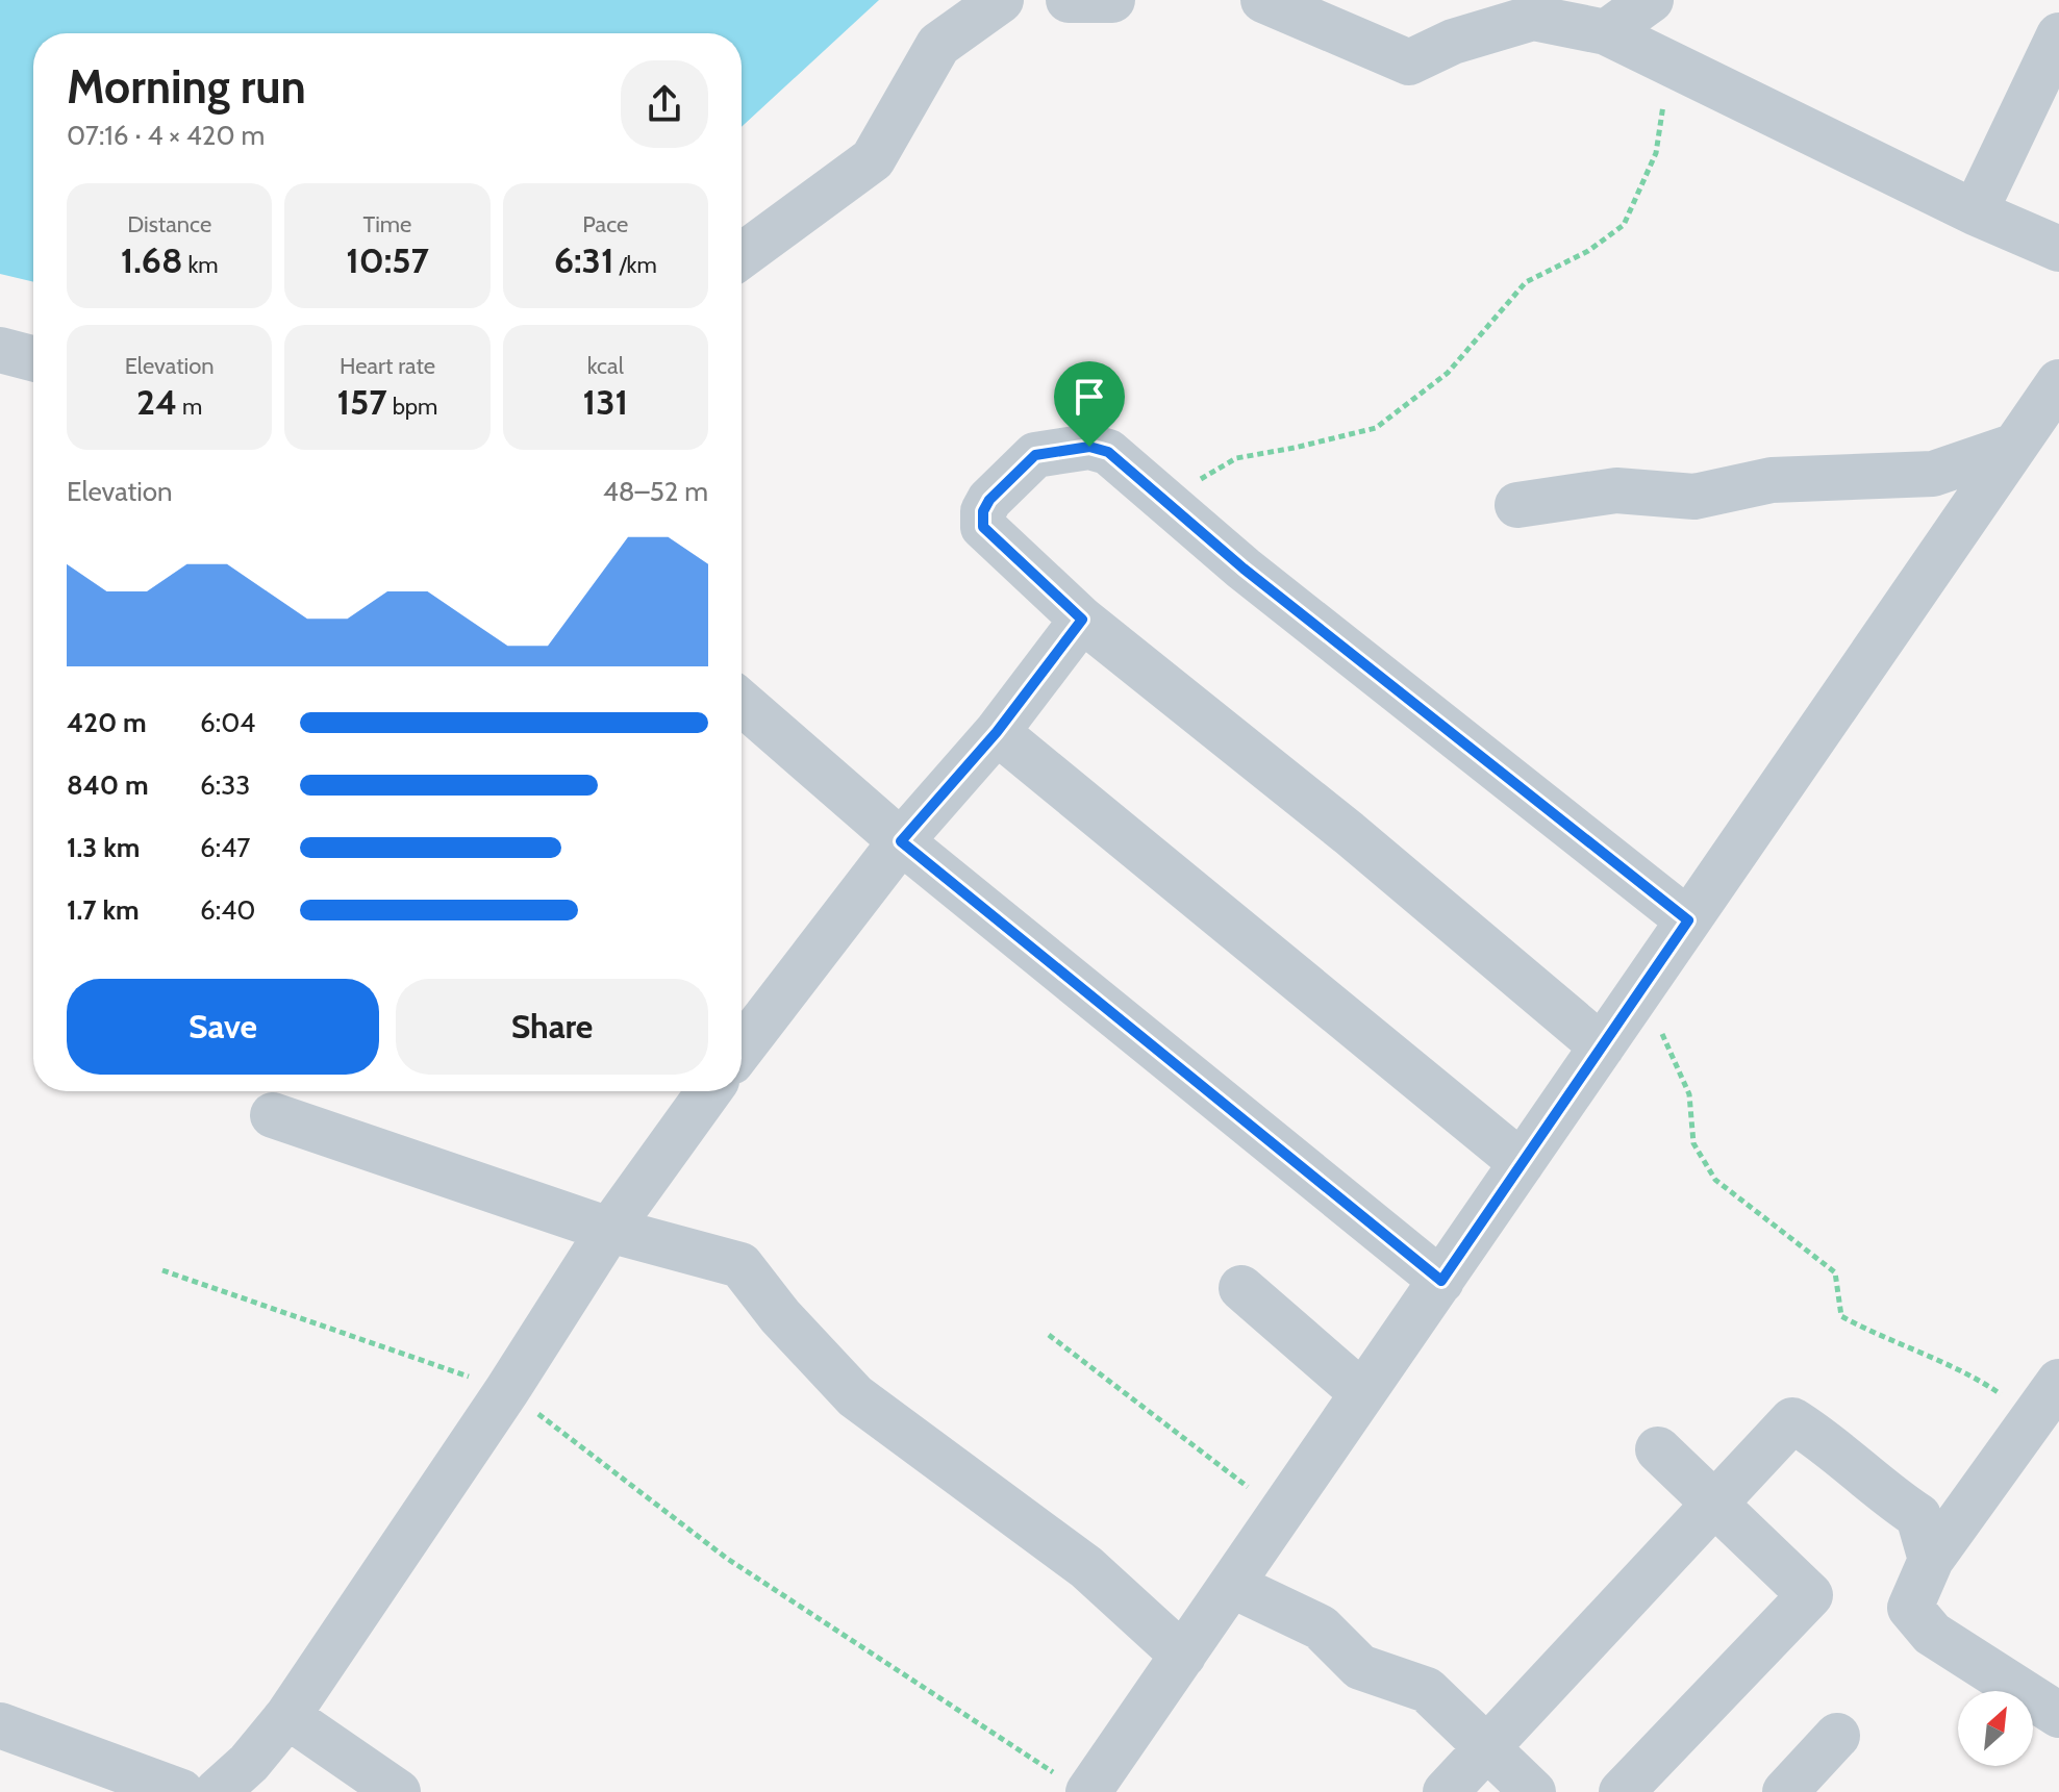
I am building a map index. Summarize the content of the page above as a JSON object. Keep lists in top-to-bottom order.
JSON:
{
  "north": "top right",
  "page": {
    "heading": ["Morning run", "07:16 · 4 × 420 m"],
    "stats": [
      ["Distance", "1.68 km"],
      ["Time", "10:57"],
      ["Pace", "6:31 /km"],
      ["Elevation", "24 m"],
      ["Heart rate", "157 bpm"],
      ["kcal", "131"]
    ],
    "chart": ["Elevation", "48–52 m"],
    "list": [
      {
        "name": "420 m",
        "note": "6:04"
      },
      {
        "name": "840 m",
        "note": "6:33"
      },
      {
        "name": "1.3 km",
        "note": "6:47"
      },
      {
        "name": "1.7 km",
        "note": "6:40"
      }
    ],
    "buttons": ["Save", "Share"]
  }
}
